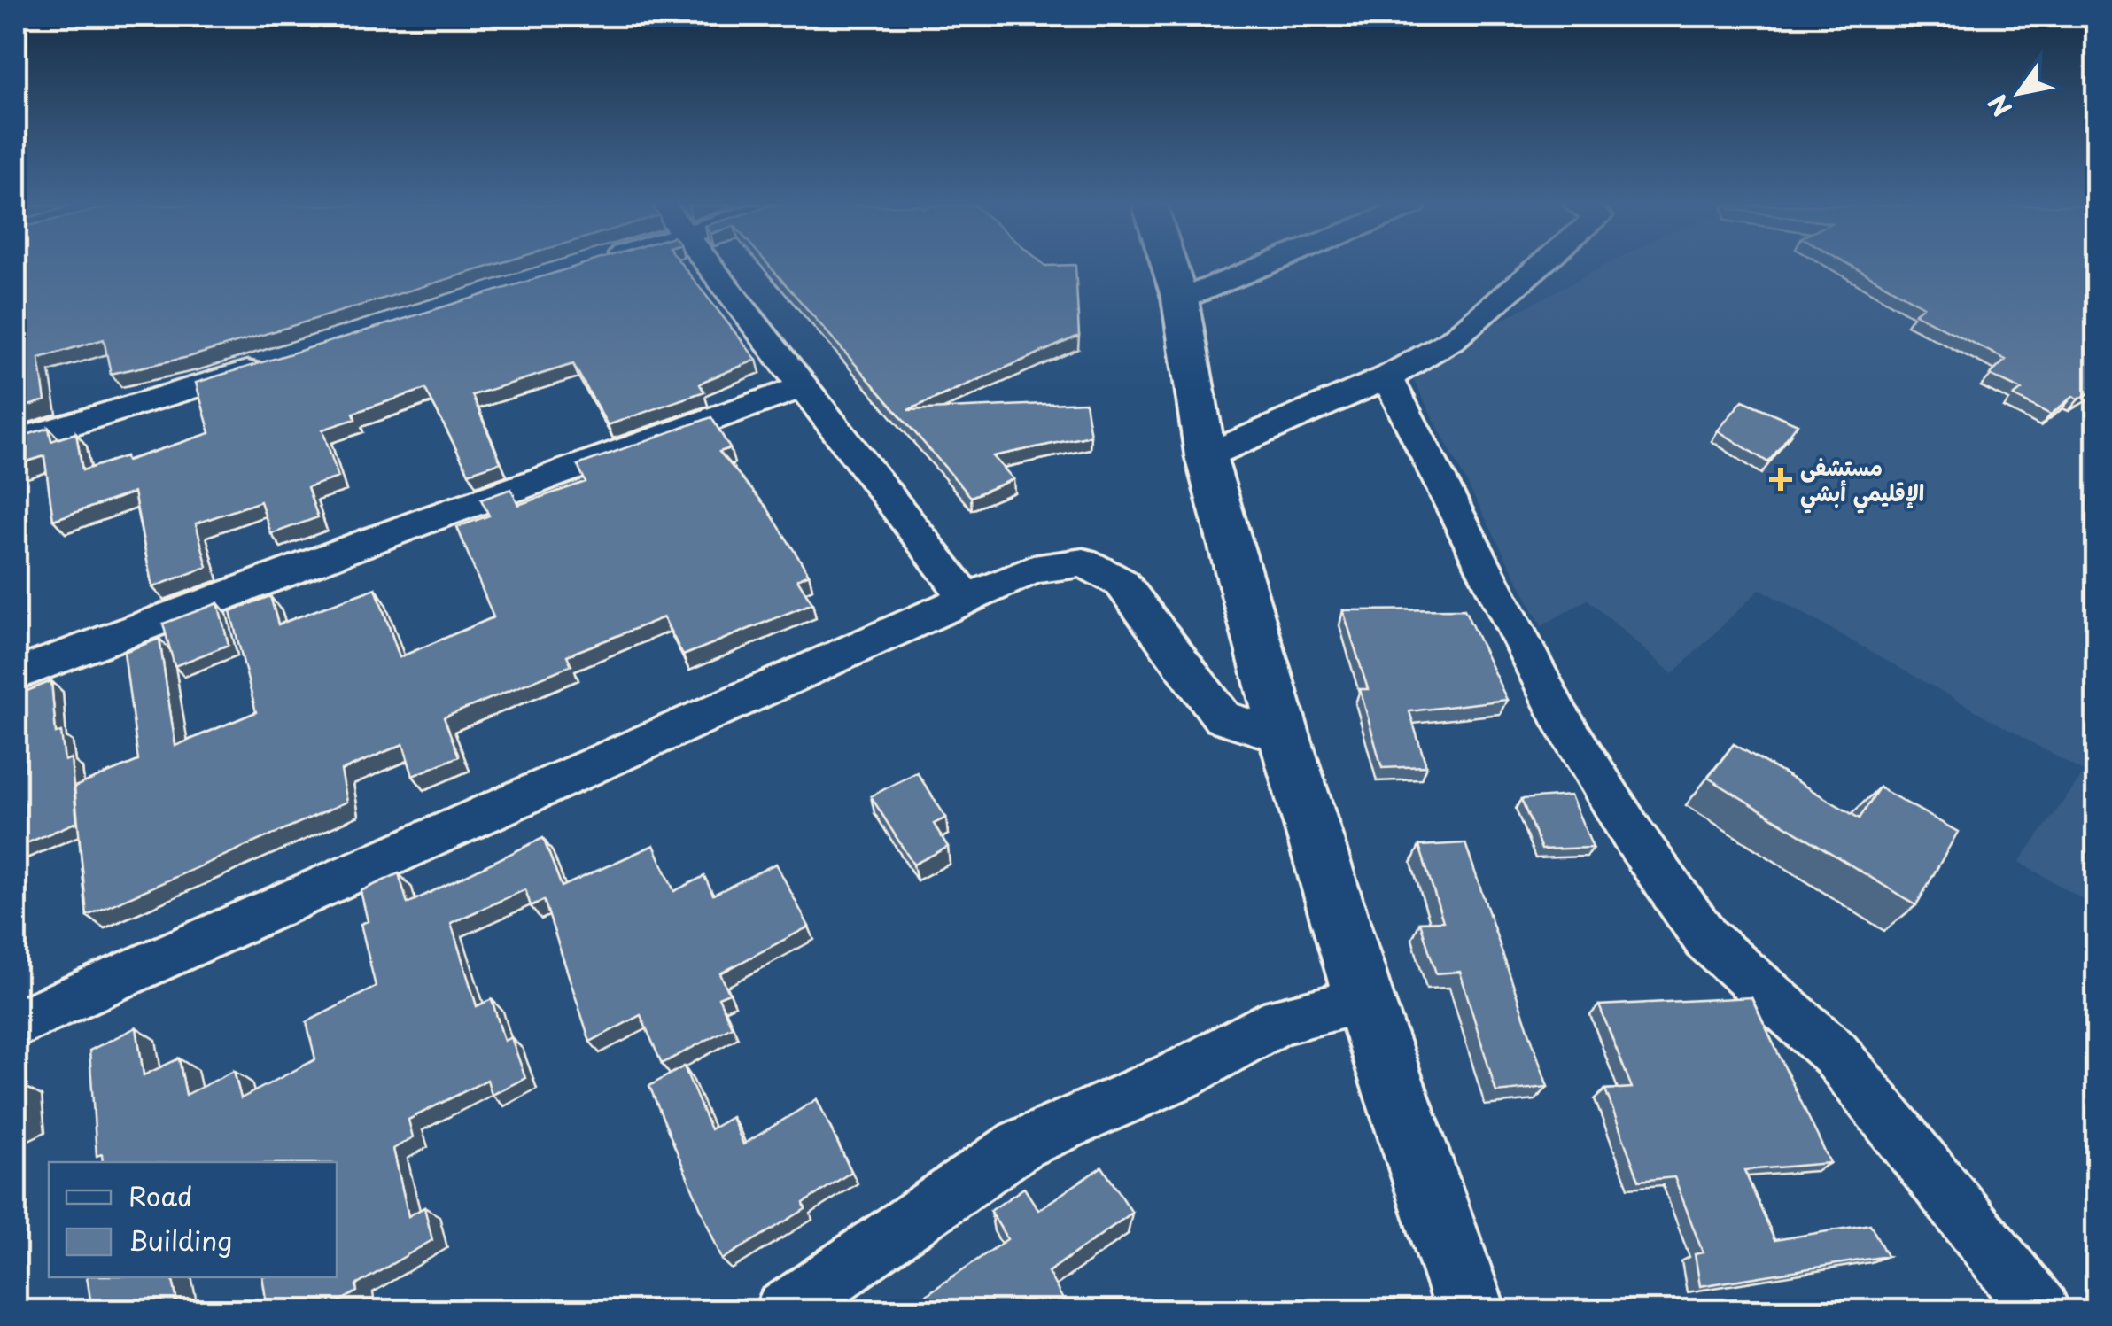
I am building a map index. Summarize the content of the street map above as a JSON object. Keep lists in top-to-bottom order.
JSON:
{
  "places": {
    "health": ["مستشفى الإقليمي أبشي"]
  },
  "legend": ["Road", "Building"],
  "north": "bottom left"
}
